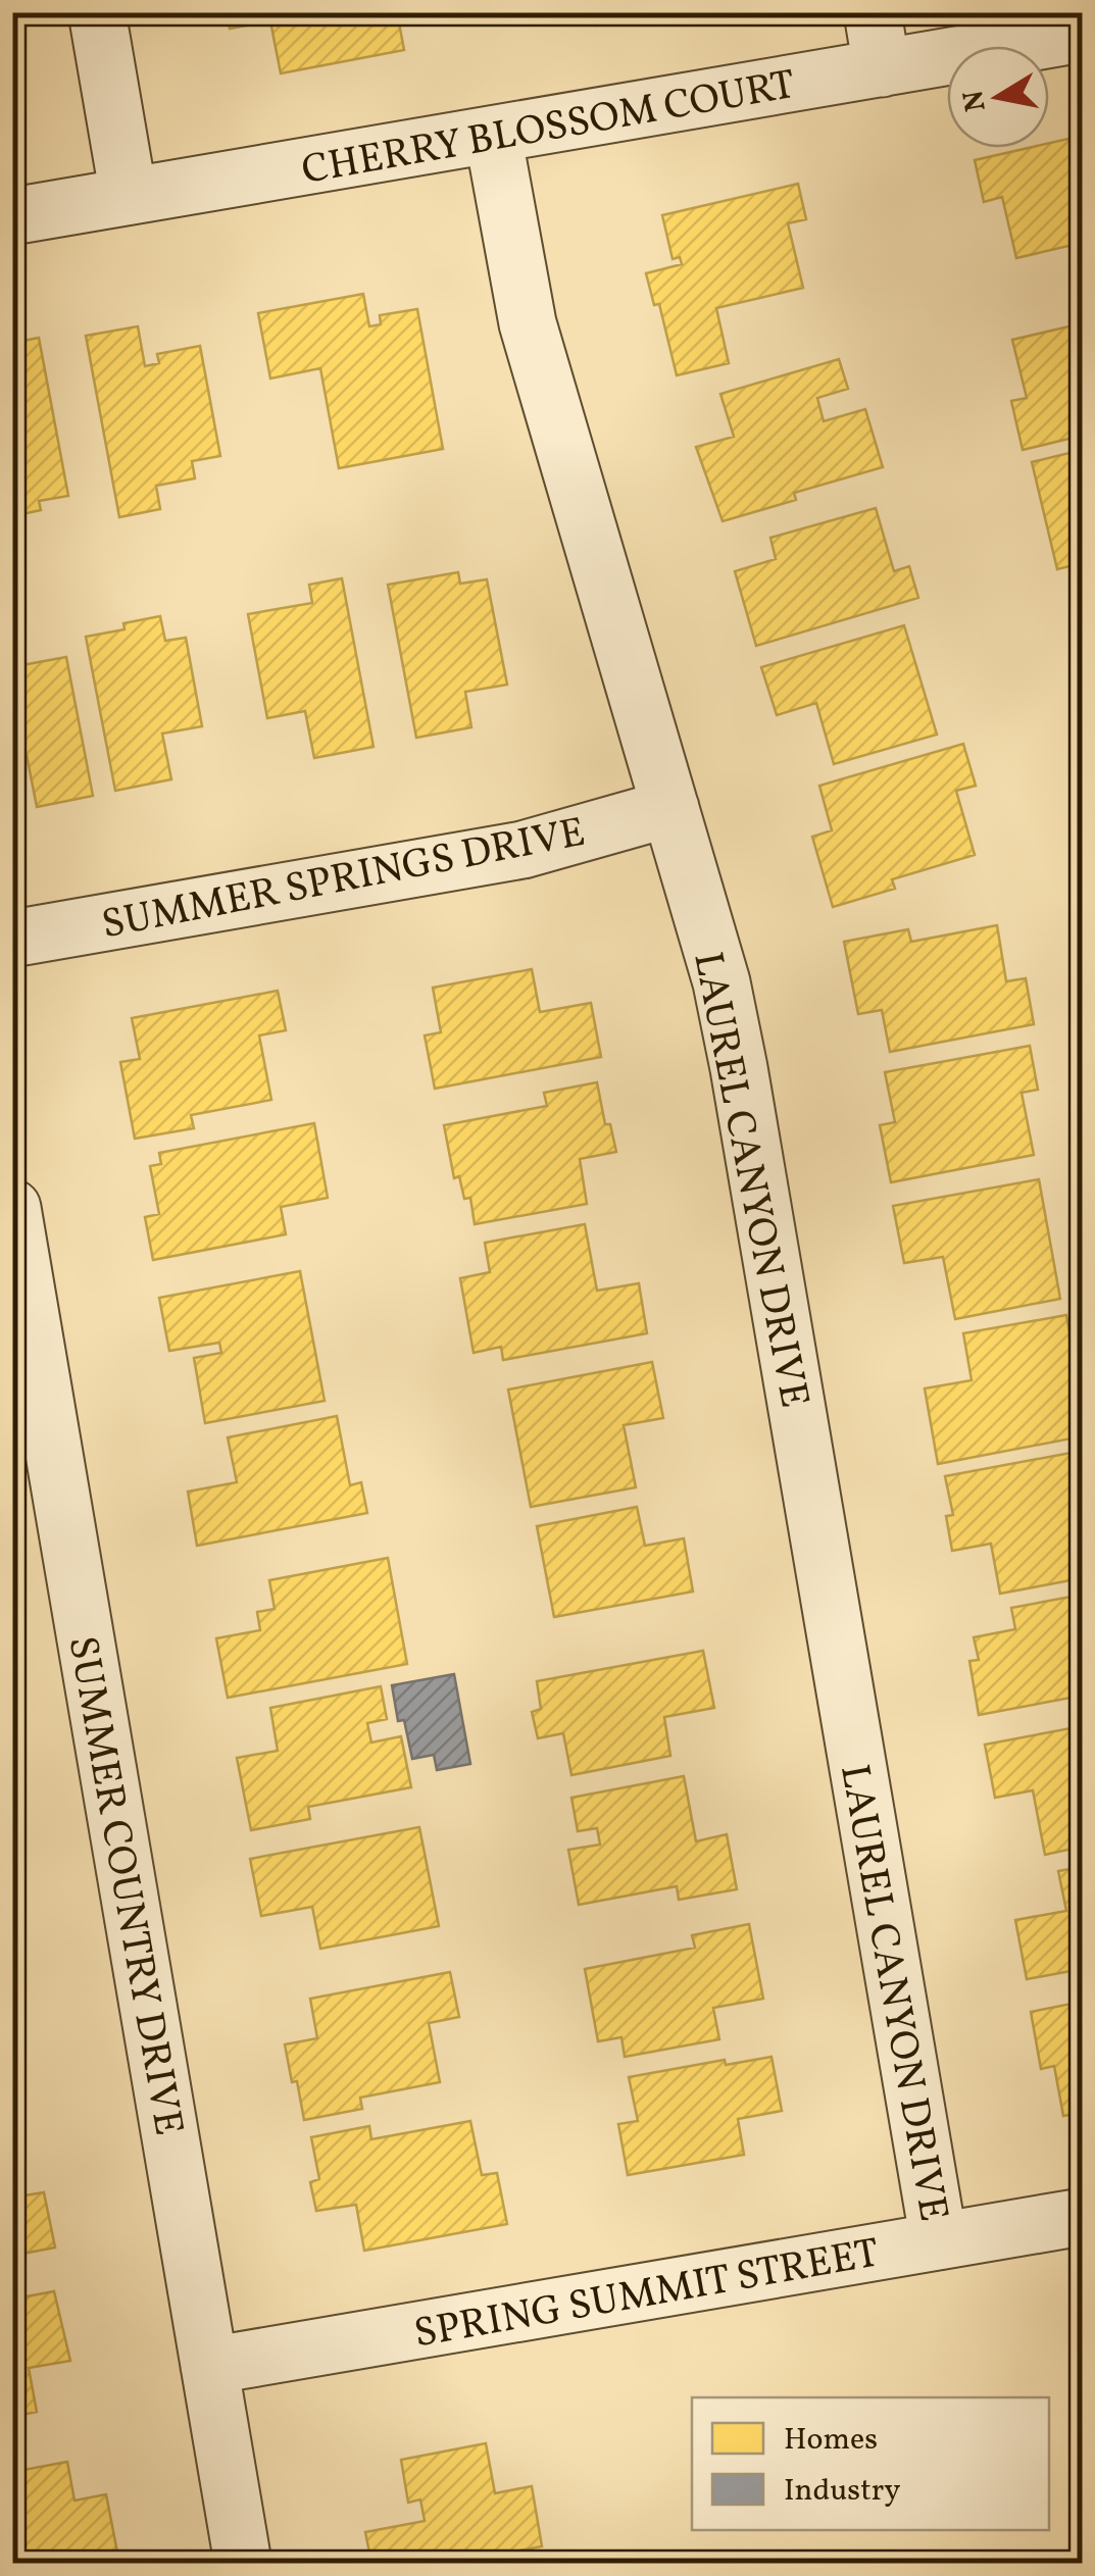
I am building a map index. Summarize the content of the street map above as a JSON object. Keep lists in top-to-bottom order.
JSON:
{
  "streets": {
    "street": [
      "CHERRY BLOSSOM COURT",
      "SUMMER SPRINGS DRIVE",
      "LAUREL CANYON DRIVE",
      "SUMMER COUNTRY DRIVE",
      "SPRING SUMMIT STREET"
    ]
  },
  "crossings": [
    ["CHERRY BLOSSOM COURT", "LAUREL CANYON DRIVE"],
    ["SUMMER SPRINGS DRIVE", "LAUREL CANYON DRIVE"],
    ["LAUREL CANYON DRIVE", "SPRING SUMMIT STREET"],
    ["SUMMER COUNTRY DRIVE", "SPRING SUMMIT STREET"]
  ],
  "legend": ["Homes", "Industry"],
  "north": "left"
}
